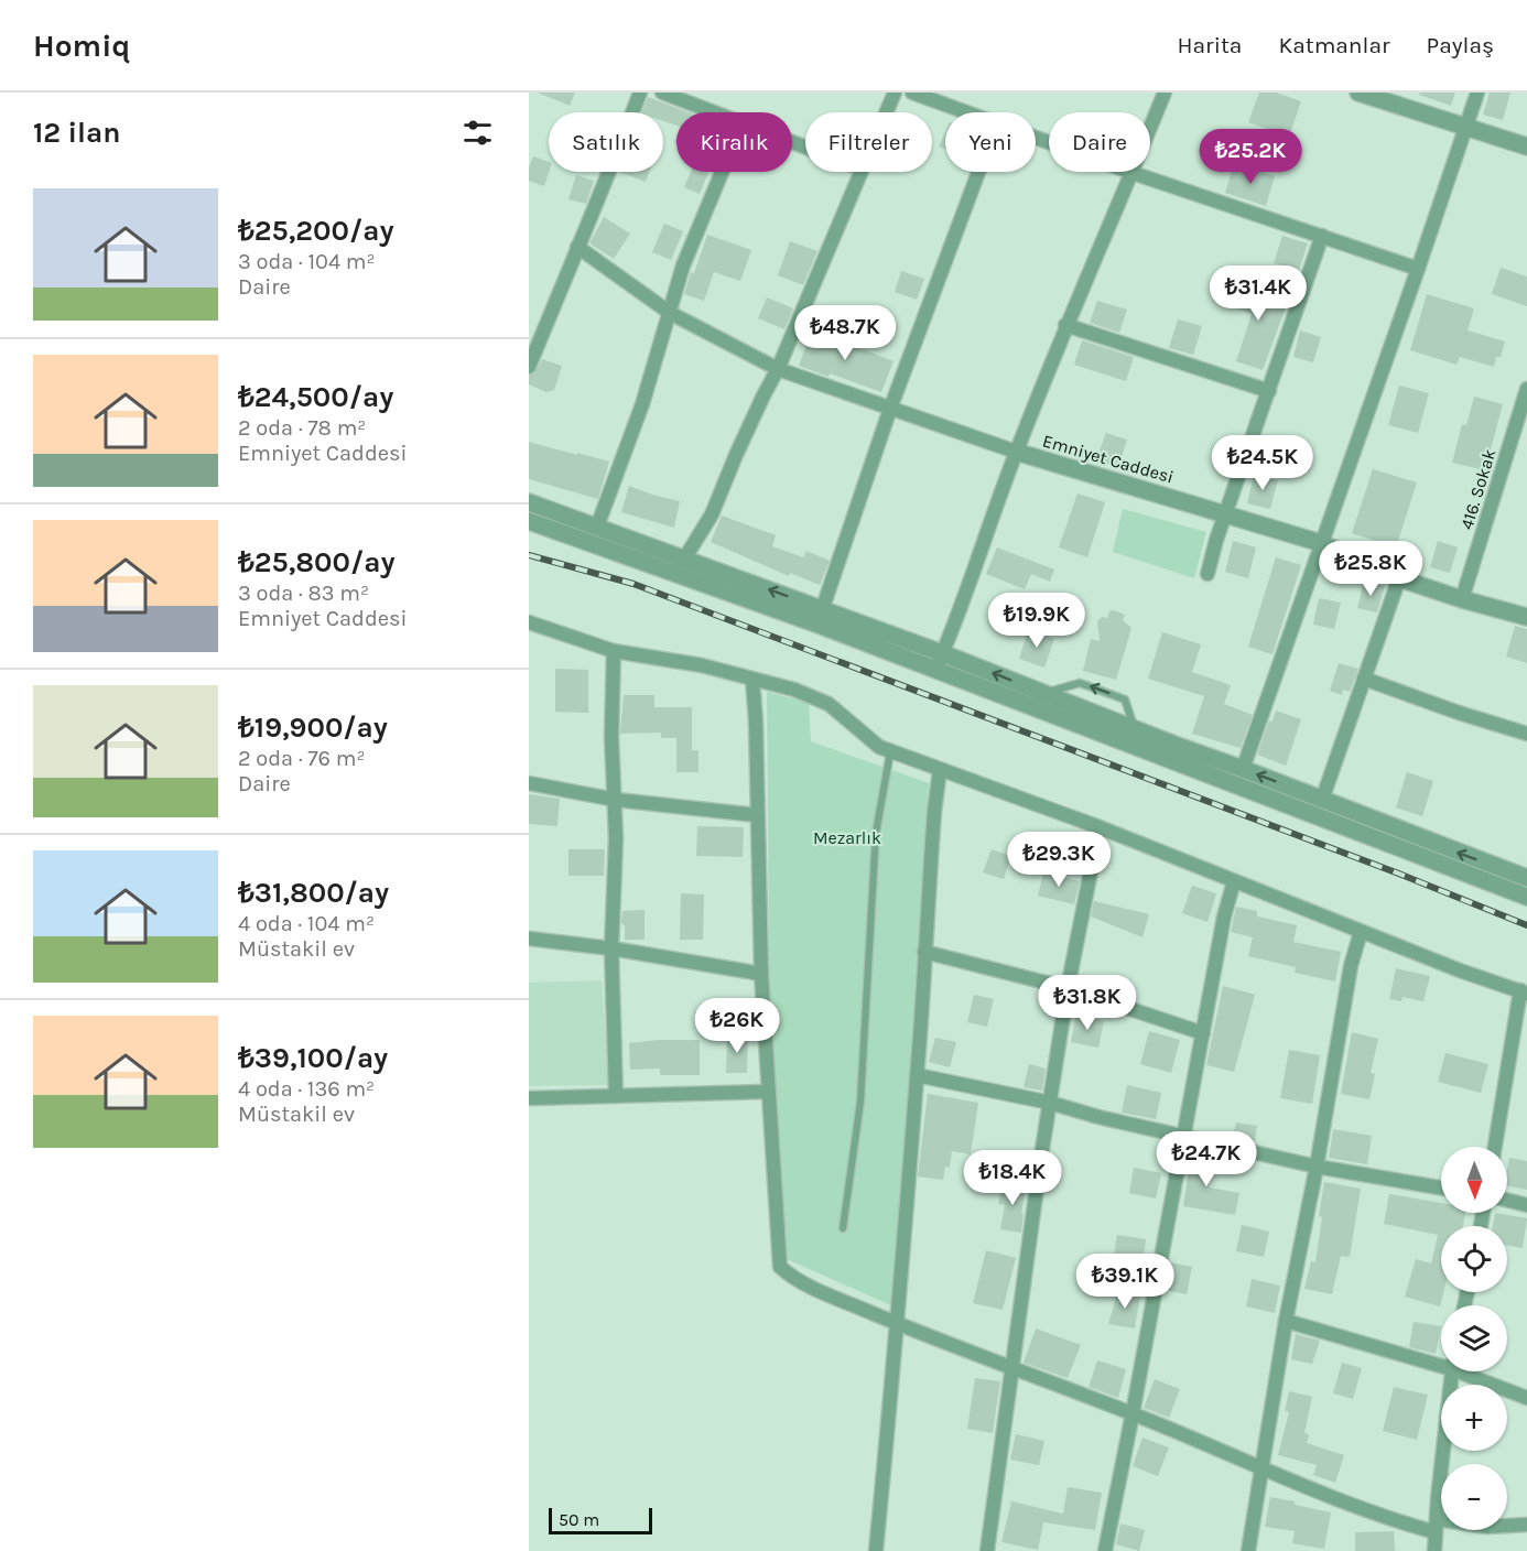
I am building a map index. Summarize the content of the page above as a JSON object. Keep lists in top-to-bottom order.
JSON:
{
  "streets": {
    "street": ["Emniyet Caddesi", "416. Sokak"]
  },
  "crossings": [
    ["Emniyet Caddesi", "416. Sokak"]
  ],
  "parks": ["Mezarlık"],
  "scale_bar": "50 m",
  "north": "bottom",
  "page": {
    "header": "Homiq",
    "nav": ["Harita", "Katmanlar", "Paylaş"],
    "heading": "12 ilan",
    "chip": [
      "Satılık",
      "Kiralık",
      "Filtreler",
      "Yeni",
      "Daire"
    ],
    "price": [
      "₺25.2K",
      "₺31.4K",
      "₺48.7K",
      "₺24.5K",
      "₺25.8K",
      "₺19.9K",
      "₺29.3K",
      "₺31.8K",
      "₺26K",
      "₺24.7K",
      "₺18.4K",
      "₺39.1K"
    ],
    "list": [
      {
        "name": "₺25,200/ay",
        "note": "3 oda · 104 m² · Daire"
      },
      {
        "name": "₺24,500/ay",
        "note": "2 oda · 78 m² · Emniyet Caddesi"
      },
      {
        "name": "₺25,800/ay",
        "note": "3 oda · 83 m² · Emniyet Caddesi"
      },
      {
        "name": "₺19,900/ay",
        "note": "2 oda · 76 m² · Daire"
      },
      {
        "name": "₺31,800/ay",
        "note": "4 oda · 104 m² · Müstakil ev"
      },
      {
        "name": "₺39,100/ay",
        "note": "4 oda · 136 m² · Müstakil ev"
      }
    ],
    "map_buttons": ["+", "−"],
    "scale": "50 m"
  }
}
